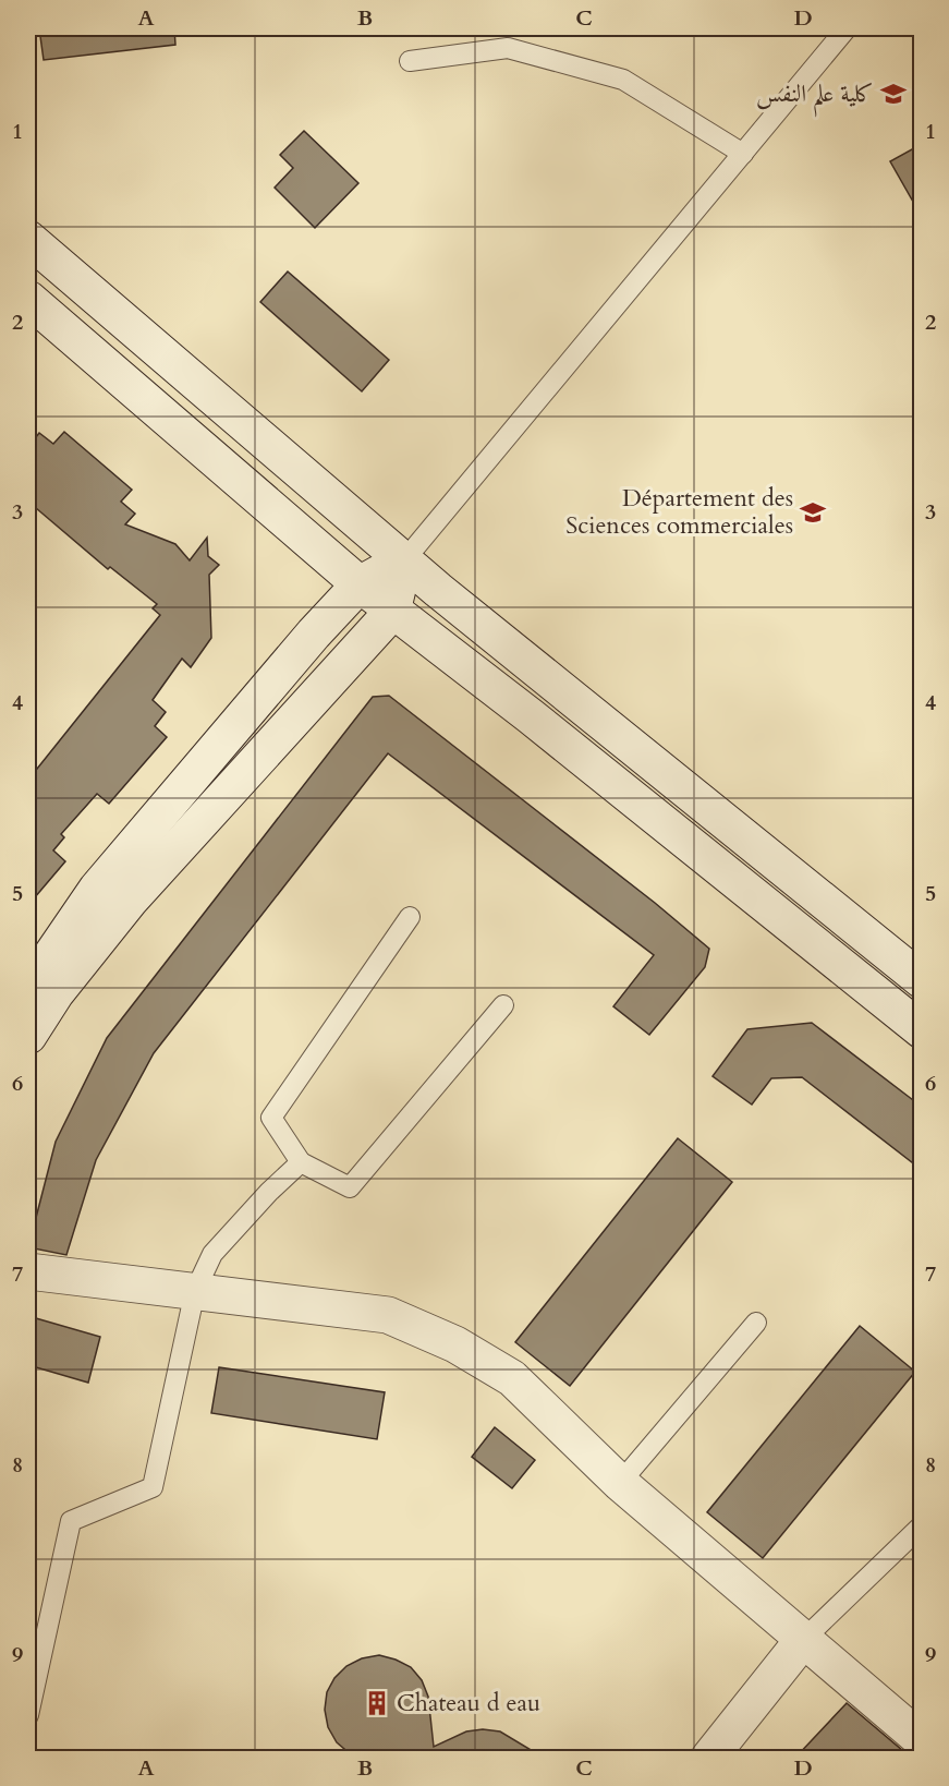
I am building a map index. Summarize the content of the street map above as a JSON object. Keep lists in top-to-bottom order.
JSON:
{
  "places": {
    "school or university": ["كلية علم النفس", "Département des Sciences commerciales"],
    "building": ["Chateau d eau"]
  },
  "grid": {
    "columns": [
      "A",
      "B",
      "C",
      "D"
    ],
    "rows": [
      "1",
      "2",
      "3",
      "4",
      "5",
      "6",
      "7",
      "8",
      "9"
    ]
  }
}
